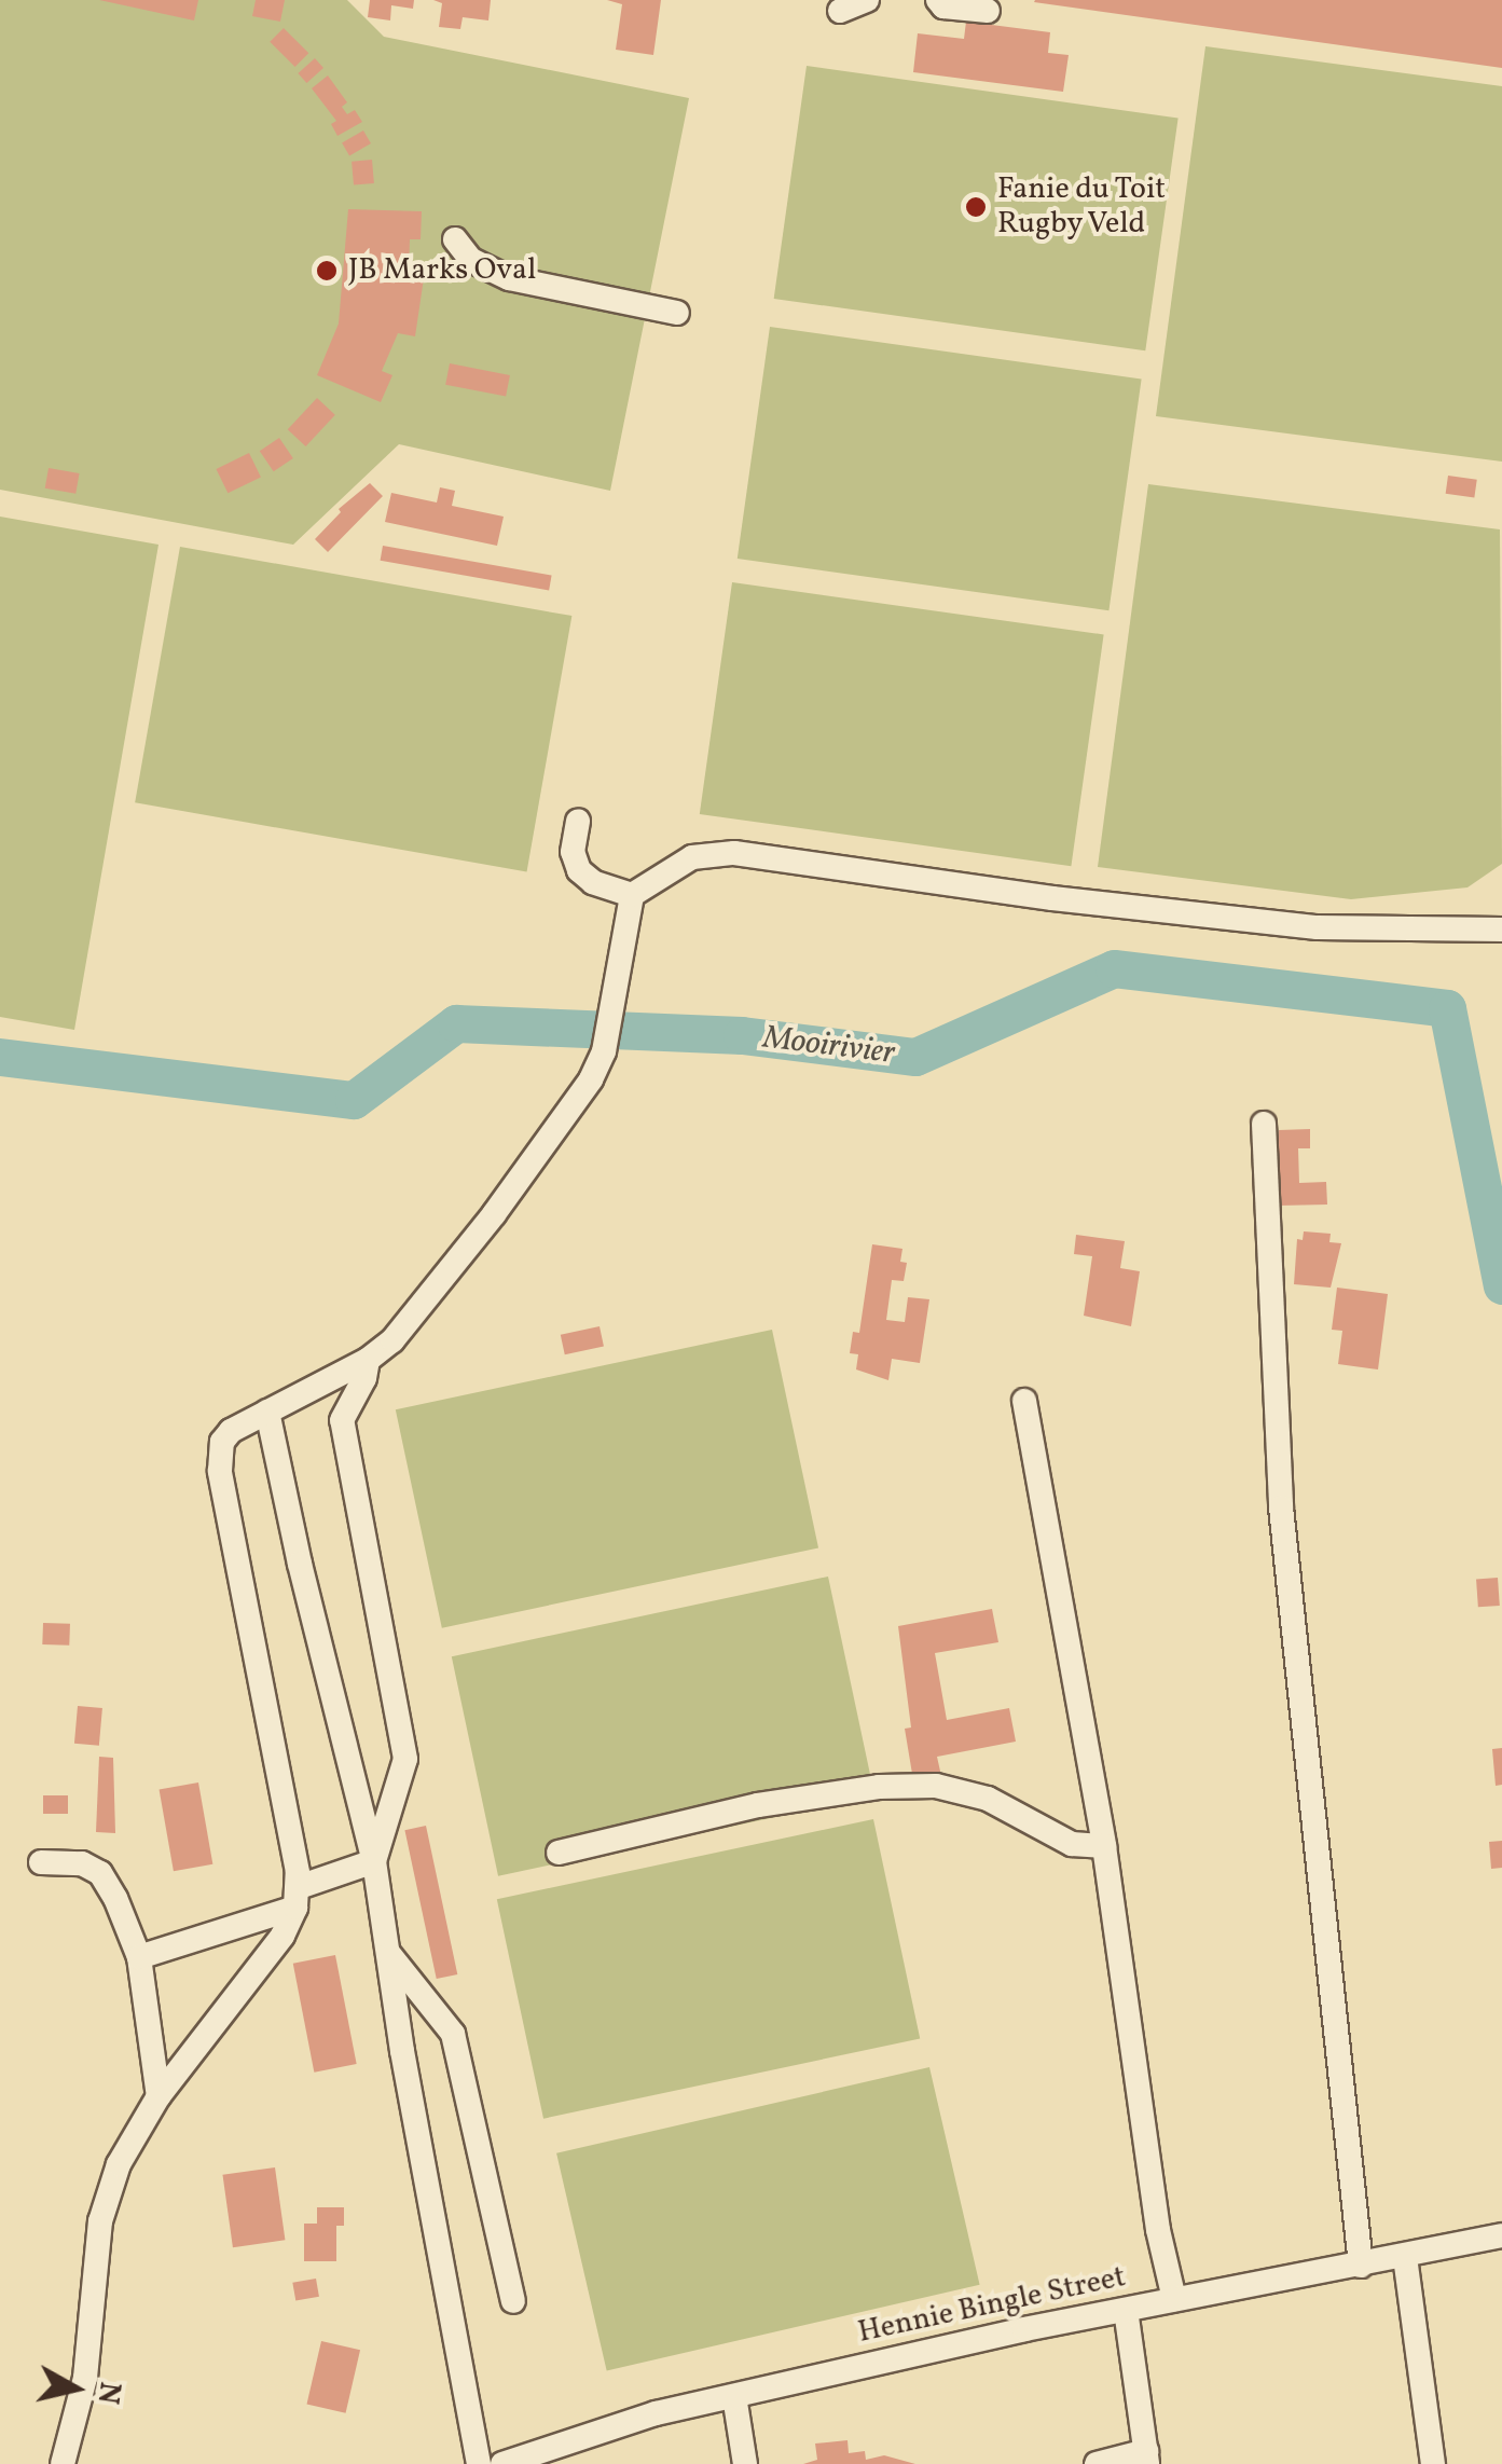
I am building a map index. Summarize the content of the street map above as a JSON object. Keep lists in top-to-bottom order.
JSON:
{
  "streets": {
    "street": ["Hennie Bingle Street"]
  },
  "water": ["Mooirivier"],
  "places": ["Fanie du Toit Rugby Veld", "JB Marks Oval"],
  "north": "right"
}
